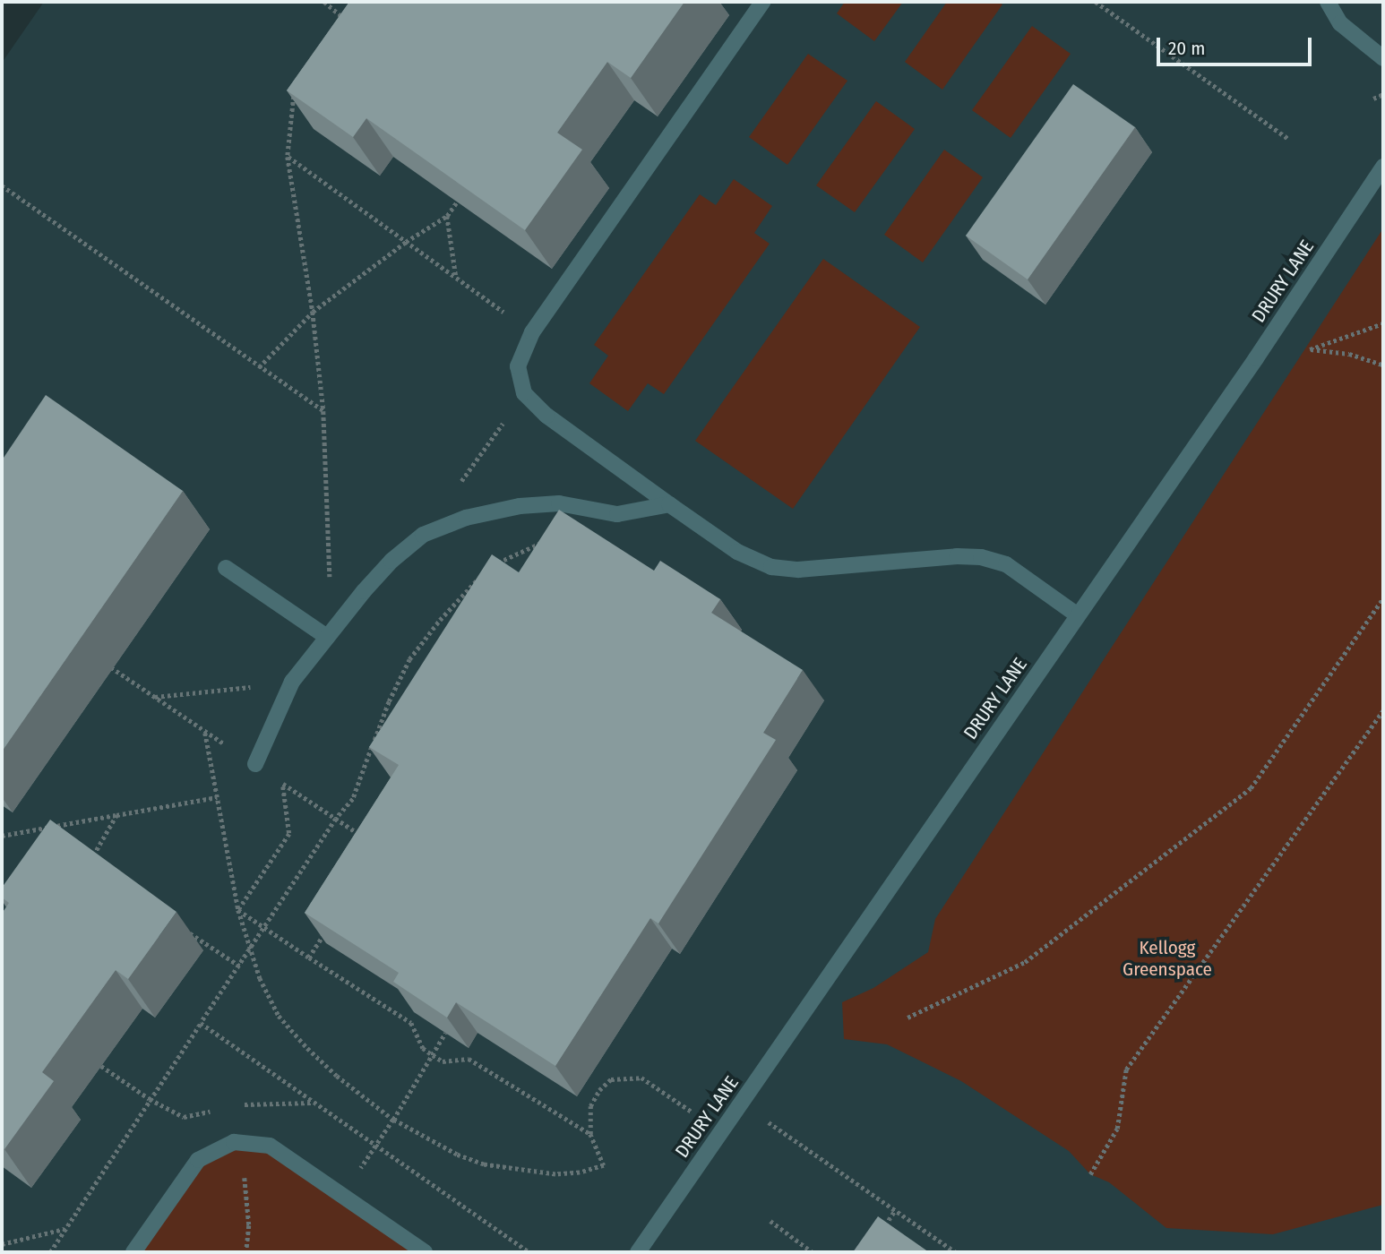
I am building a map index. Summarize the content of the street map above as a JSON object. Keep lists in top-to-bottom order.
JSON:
{
  "streets": {
    "street": ["DRURY LANE"]
  },
  "parks": ["Kellogg Greenspace"],
  "scale_bar": "20 m"
}
